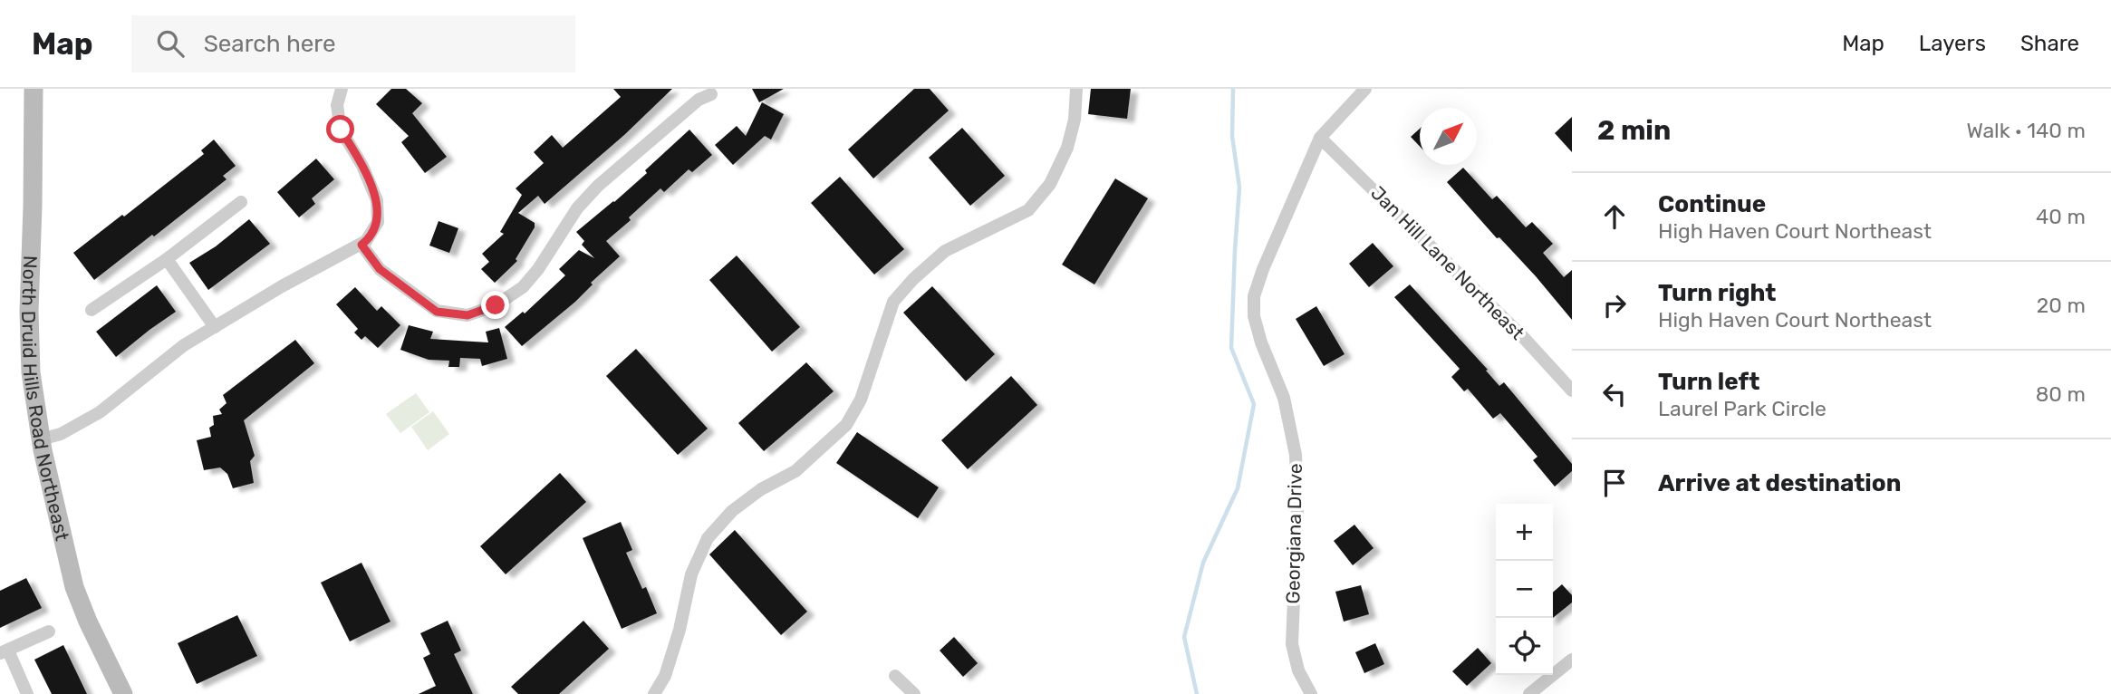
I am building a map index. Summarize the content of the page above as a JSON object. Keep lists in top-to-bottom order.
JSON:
{
  "streets": {
    "main road": ["North Druid Hills Road Northeast"],
    "street": ["Jan Hill Lane Northeast", "Georgiana Drive"]
  },
  "crossings": [
    ["Jan Hill Lane Northeast", "Georgiana Drive"]
  ],
  "north": "top right",
  "page": {
    "header": "Map",
    "search": "Search here",
    "nav": ["Map", "Layers", "Share"],
    "heading": ["2 min", "Walk · 140 m"],
    "list": [
      ["Continue", "High Haven Court Northeast", "40 m"],
      ["Turn right", "High Haven Court Northeast", "20 m"],
      ["Turn left", "Laurel Park Circle", "80 m"],
      "Arrive at destination"
    ],
    "map_buttons": ["+", "−"]
  }
}
